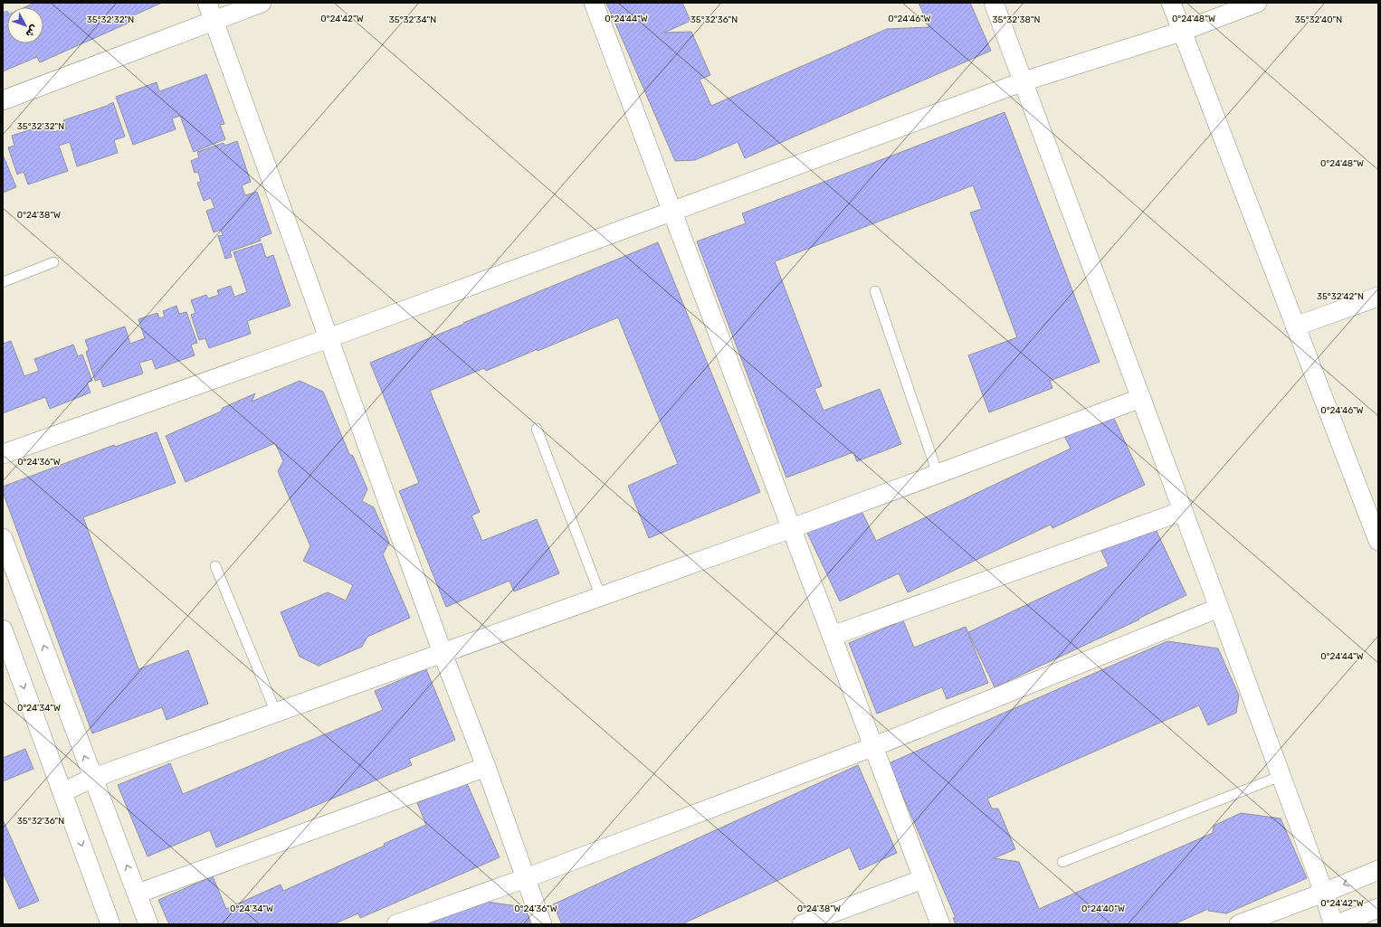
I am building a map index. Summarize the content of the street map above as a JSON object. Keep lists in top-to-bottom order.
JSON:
{
  "north": "bottom right",
  "coordinates": [
    "0°24'42\"W",
    "0°24'44\"W",
    "0°24'46\"W",
    "0°24'48\"W",
    "35°32'36\"N",
    "35°32'32\"N",
    "35°32'34\"N",
    "35°32'38\"N",
    "35°32'40\"N",
    "0°24'38\"W",
    "35°32'42\"N",
    "0°24'36\"W",
    "0°24'34\"W",
    "0°24'40\"W"
  ]
}
